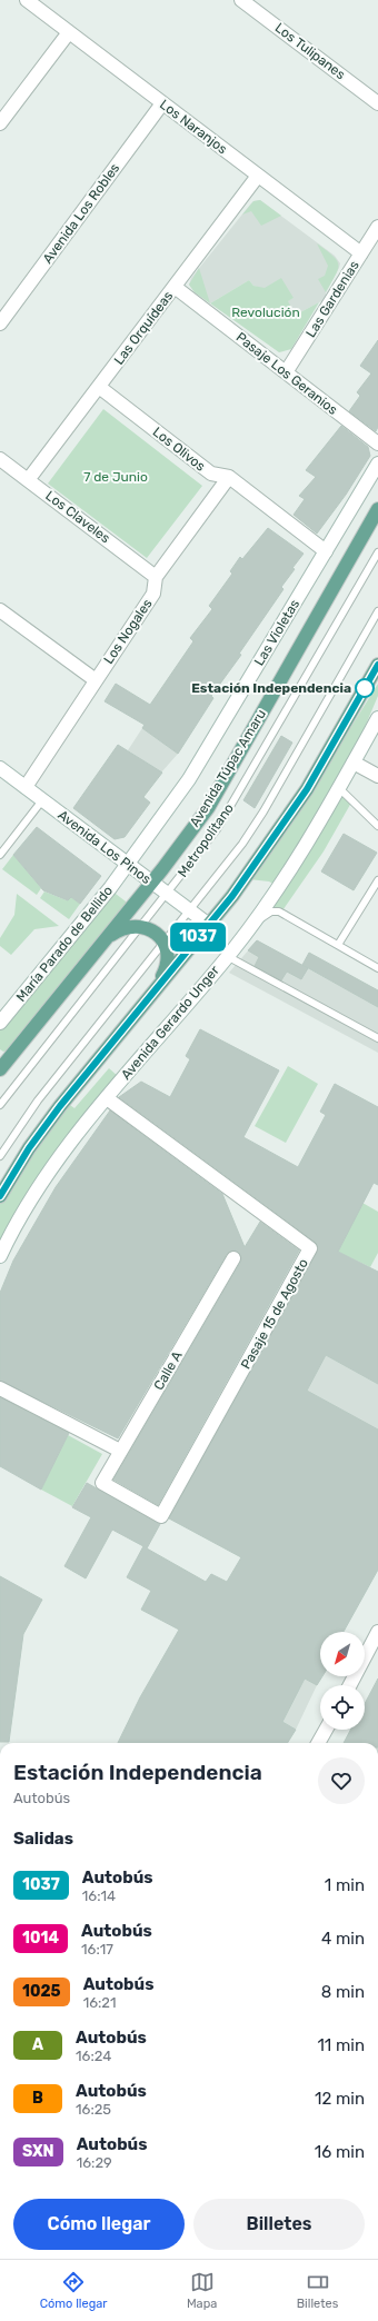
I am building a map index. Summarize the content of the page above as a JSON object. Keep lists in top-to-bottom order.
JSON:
{
  "streets": {
    "main road": ["Avenida Túpac Amaru"],
    "street": [
      "Los Tulipanes",
      "Los Naranjos",
      "Avenida Los Robles",
      "Las Gardenias",
      "Las Orquídeas",
      "Pasaje Los Geranios",
      "Los Olivos",
      "Los Claveles",
      "Los Nogales",
      "Las Violetas",
      "Avenida Los Pinos",
      "María Parado de Bellido",
      "Avenida Gerardo Unger",
      "Pasaje 15 de Agosto",
      "Calle A"
    ],
    "lane": ["Metropolitano"]
  },
  "crossings": [
    ["Los Naranjos", "Avenida Los Robles"],
    ["Los Naranjos", "Las Gardenias"],
    ["Los Naranjos", "Las Orquídeas"],
    ["Las Gardenias", "Pasaje Los Geranios"],
    ["Las Orquídeas", "Pasaje Los Geranios"],
    ["Las Orquídeas", "Los Olivos"],
    ["Las Orquídeas", "Los Claveles"],
    ["Los Olivos", "Los Nogales"],
    ["Los Olivos", "Las Violetas"],
    ["Los Claveles", "Los Nogales"],
    ["Los Nogales", "Avenida Los Pinos"],
    ["Las Violetas", "Avenida Los Pinos"],
    ["Las Violetas", "María Parado de Bellido"],
    ["Avenida Túpac Amaru", "Avenida Los Pinos"],
    ["Metropolitano", "Avenida Los Pinos"],
    ["Avenida Los Pinos", "María Parado de Bellido"],
    ["Avenida Gerardo Unger", "Pasaje 15 de Agosto"],
    ["Pasaje 15 de Agosto", "Calle A"]
  ],
  "parks": ["Revolución", "7 de Junio"],
  "places": ["Estación Independencia"],
  "lines": ["bus line 1037"],
  "north": "bottom left",
  "page": {
    "on_map": "1037",
    "heading": [
      ["Estación Independencia", "Autobús"],
      "Salidas"
    ],
    "list": [
      {
        "mark": "1037",
        "name": "Autobús",
        "note": "16:14",
        "value": "1 min"
      },
      {
        "mark": "1014",
        "name": "Autobús",
        "note": "16:17",
        "value": "4 min"
      },
      {
        "mark": "1025",
        "name": "Autobús",
        "note": "16:21",
        "value": "8 min"
      },
      {
        "mark": "A",
        "name": "Autobús",
        "note": "16:24",
        "value": "11 min"
      },
      {
        "mark": "B",
        "name": "Autobús",
        "note": "16:25",
        "value": "12 min"
      },
      {
        "mark": "SXN",
        "name": "Autobús",
        "note": "16:29",
        "value": "16 min"
      }
    ],
    "buttons": ["Cómo llegar", "Billetes"],
    "tabs": ["Cómo llegar", "Mapa", "Billetes"]
  }
}
